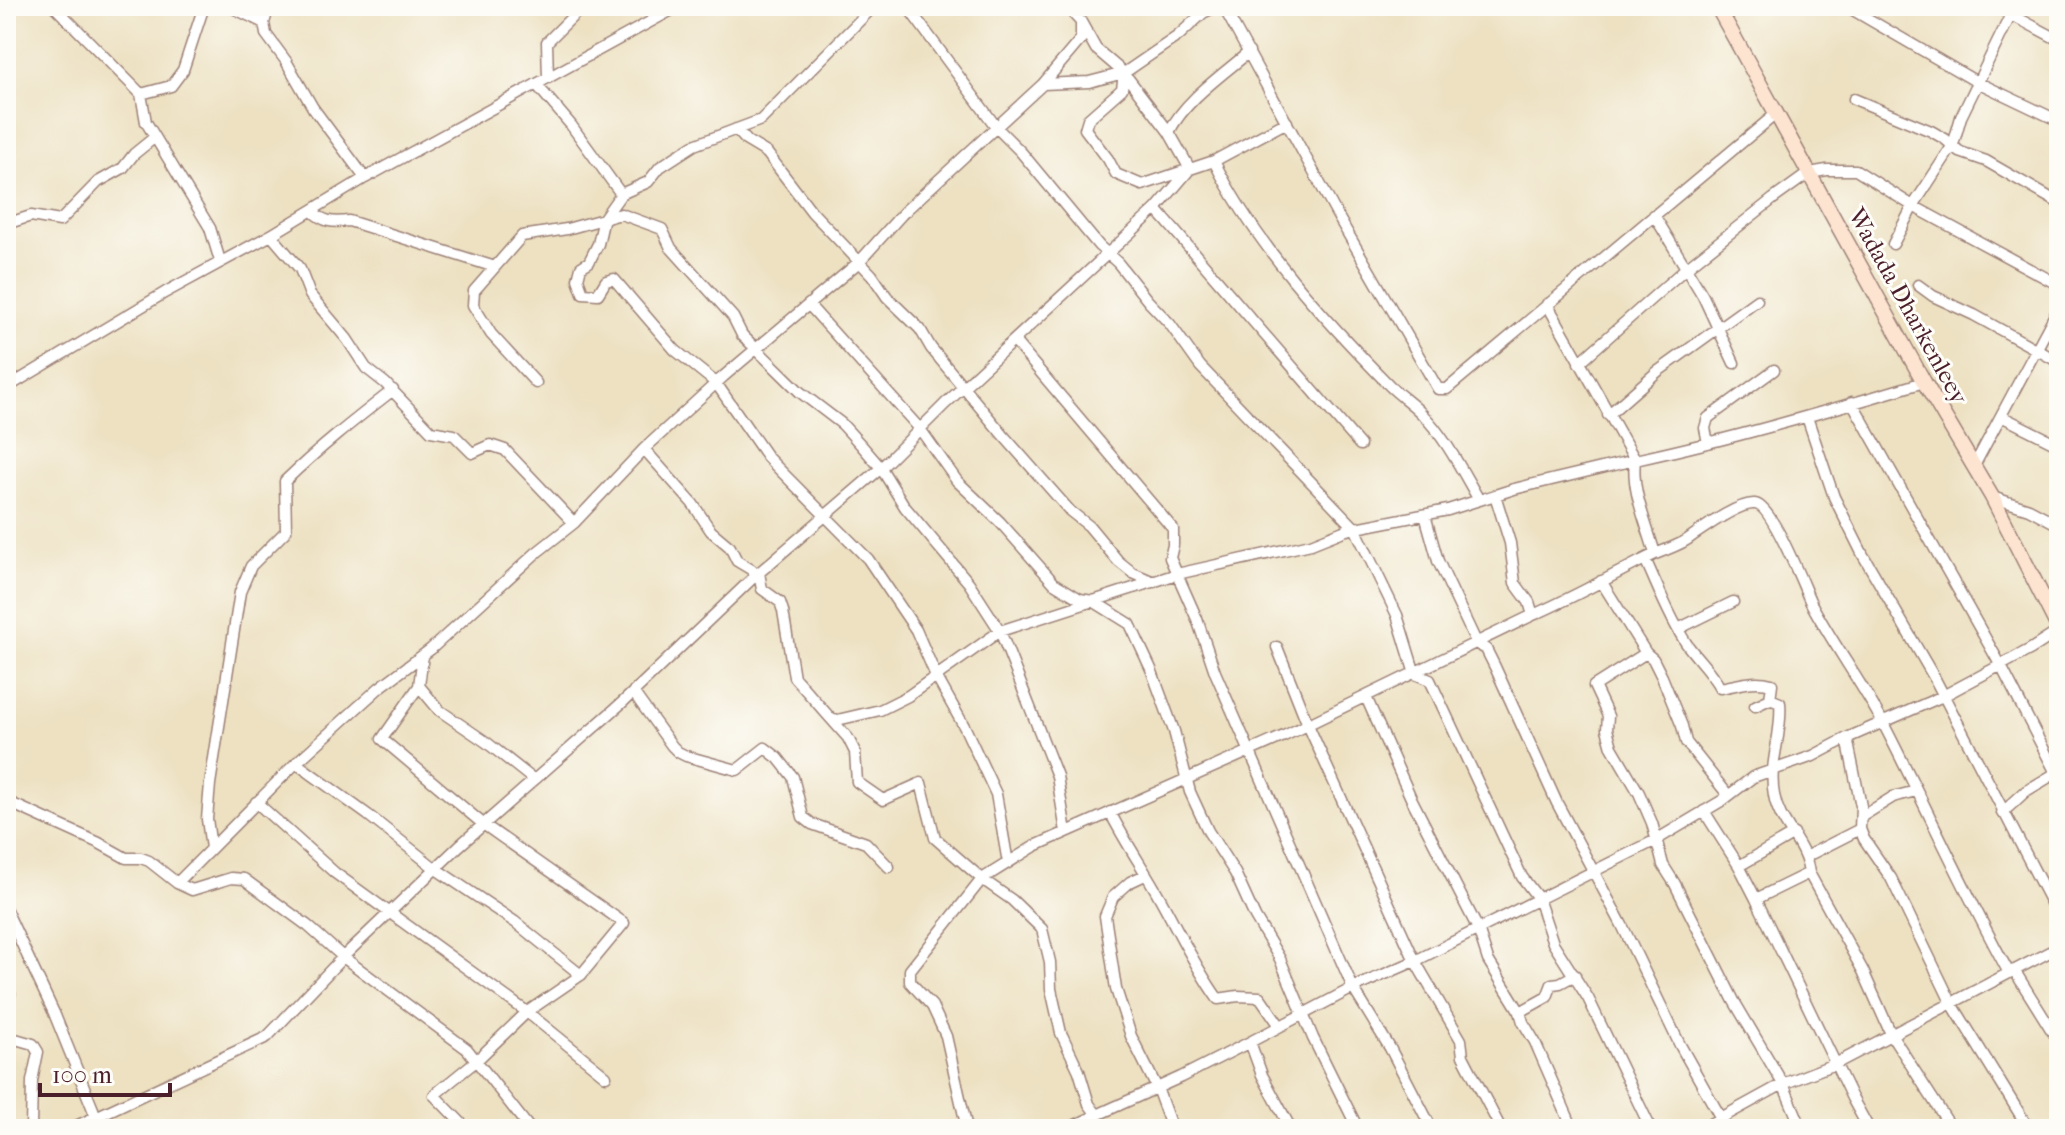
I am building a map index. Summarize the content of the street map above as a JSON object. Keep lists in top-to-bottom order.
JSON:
{
  "streets": {
    "main road": ["Wadada Dharkenleey"]
  },
  "scale_bar": "100 m"
}
